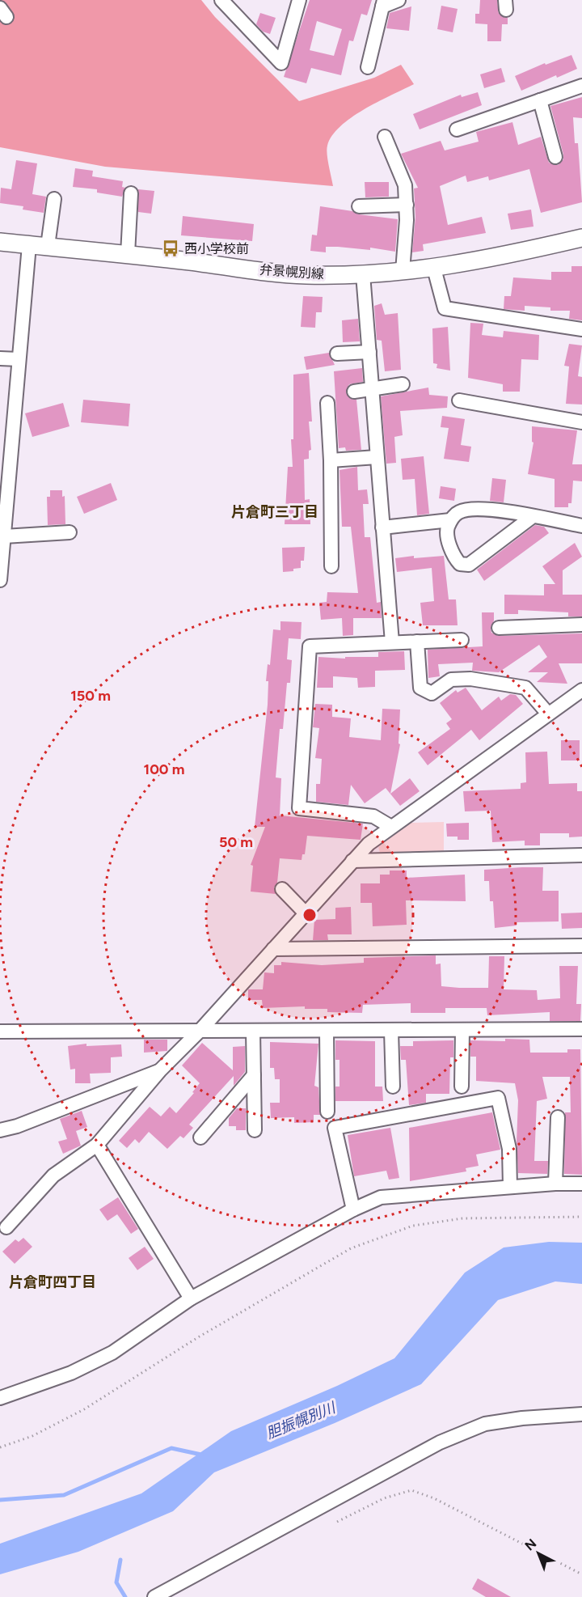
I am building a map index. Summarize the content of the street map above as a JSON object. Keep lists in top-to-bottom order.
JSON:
{
  "streets": {
    "main road": ["弁景幌別線"]
  },
  "districts": ["片倉町三丁目", "片倉町四丁目"],
  "water": ["胆振幌別川"],
  "places": {
    "bus stop": ["西小学校前"]
  },
  "north": "top left",
  "rings": ["150 m", "100 m", "50 m"]
}
